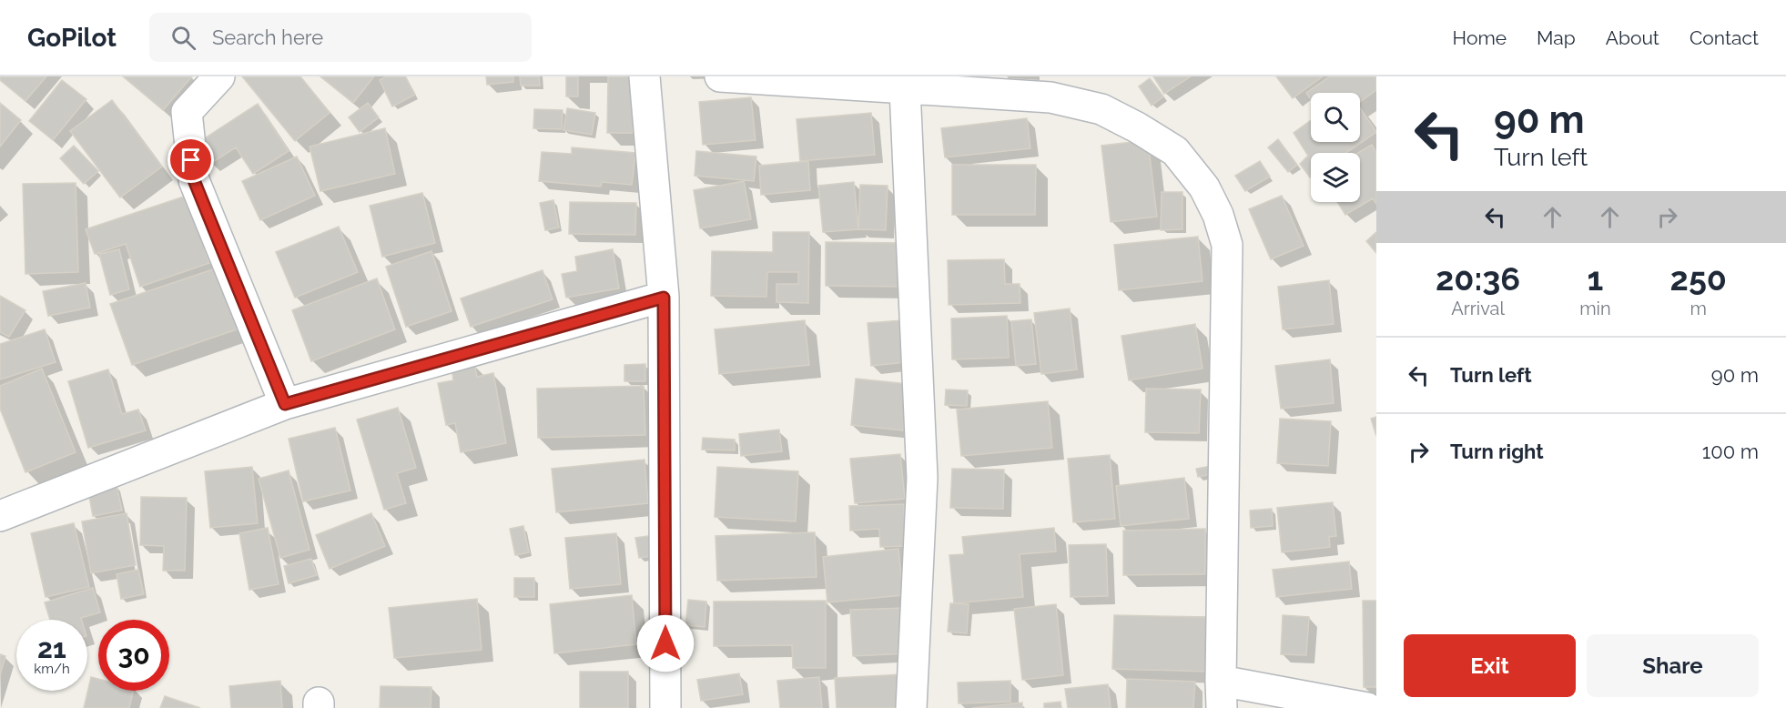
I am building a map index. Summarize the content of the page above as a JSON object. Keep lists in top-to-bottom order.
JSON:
{
  "page": {
    "header": "GoPilot",
    "search": "Search here",
    "nav": [
      "Home",
      "Map",
      "About",
      "Contact"
    ],
    "turn": ["90 m", "Turn left"],
    "eta": [
      "20:36",
      "Arrival",
      "1",
      "min",
      "250",
      "m"
    ],
    "list": [
      {
        "name": "Turn left",
        "value": "90 m"
      },
      {
        "name": "Turn right",
        "value": "100 m"
      }
    ],
    "speed": "21 km/h",
    "limit": "30",
    "buttons": ["Exit", "Share"]
  }
}
